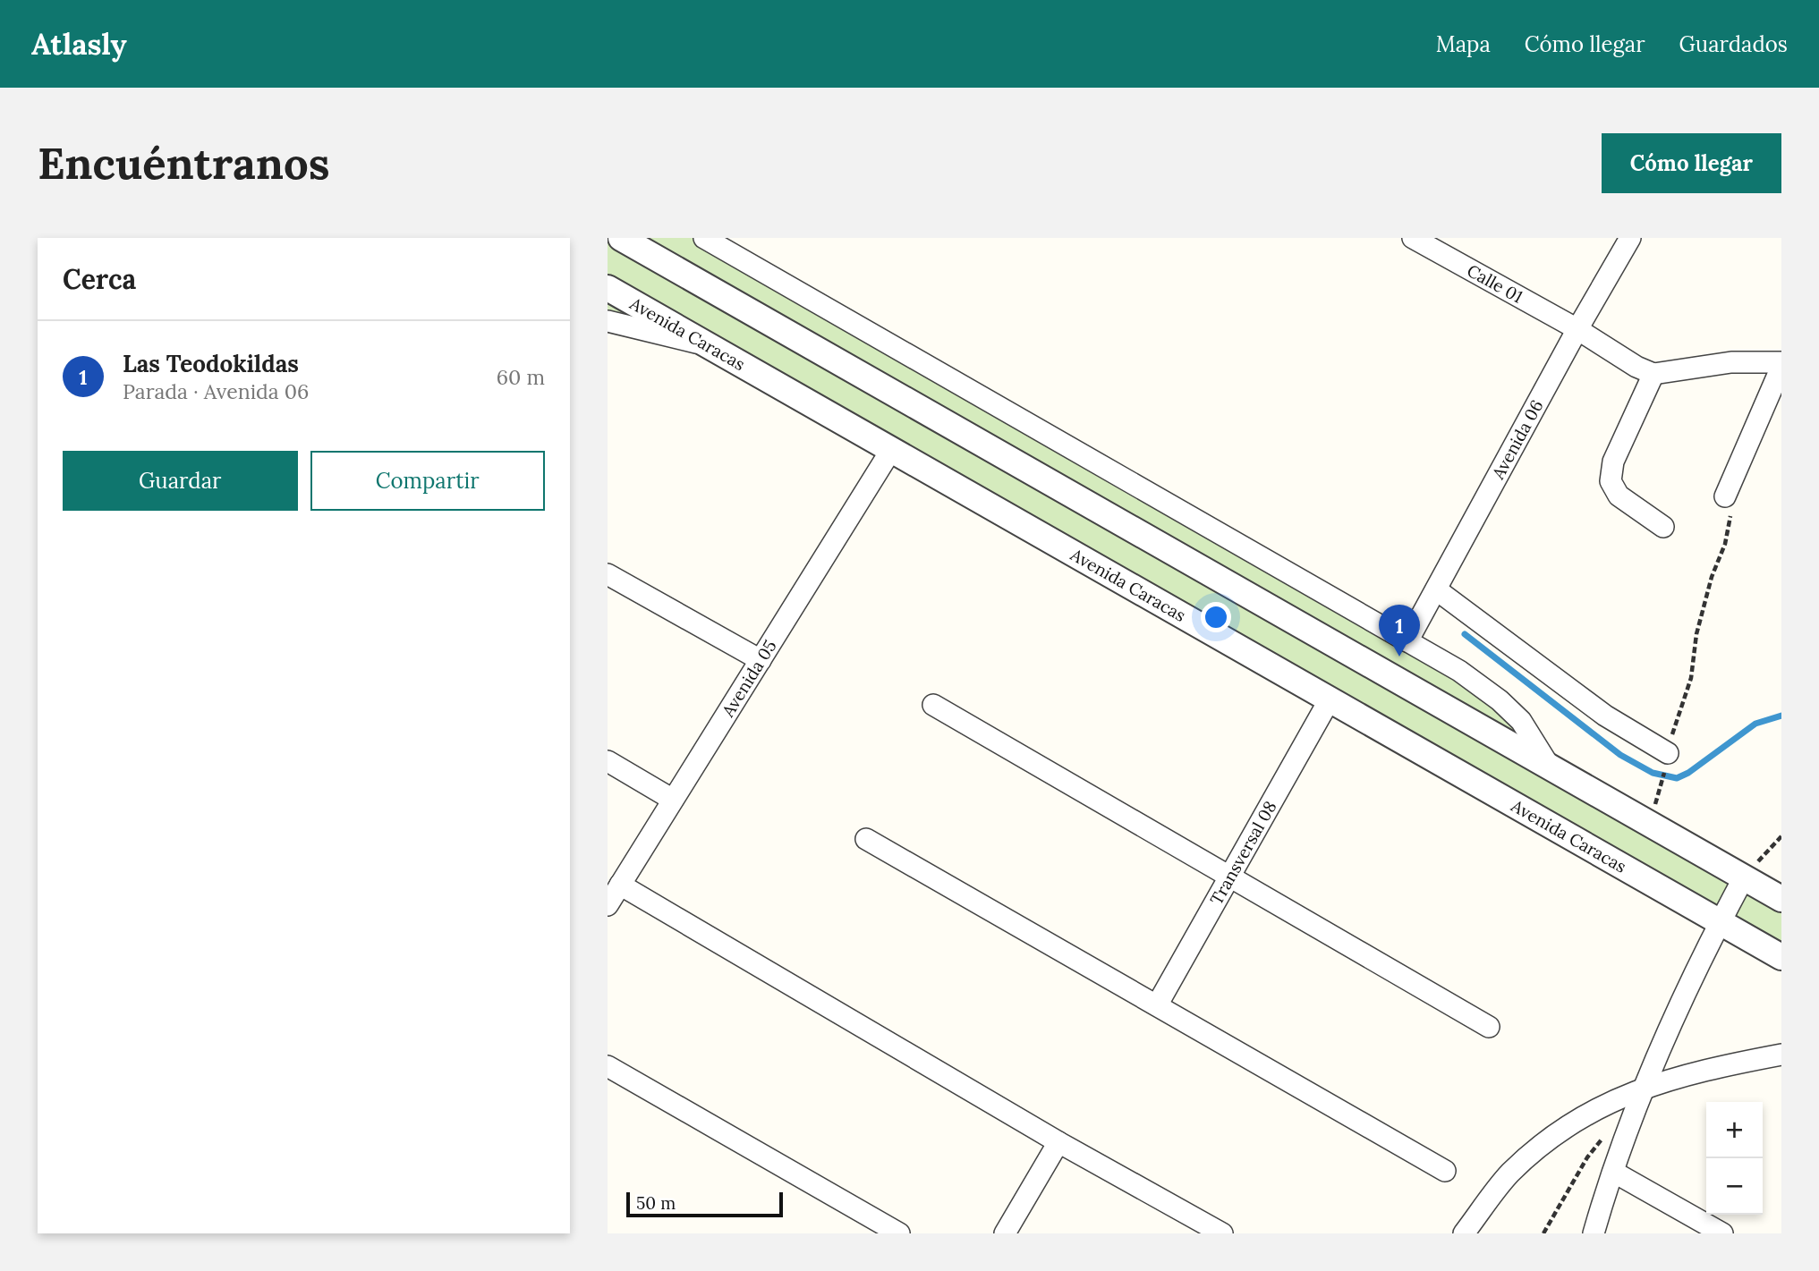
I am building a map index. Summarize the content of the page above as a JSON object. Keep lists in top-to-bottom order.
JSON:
{
  "streets": {
    "street": [
      "Calle 01",
      "Avenida Caracas",
      "Avenida 06",
      "Avenida 05",
      "Transversal 08"
    ]
  },
  "crossings": [
    ["Calle 01", "Avenida 06"],
    ["Avenida Caracas", "Avenida 05"],
    ["Avenida Caracas", "Transversal 08"]
  ],
  "scale_bar": "50 m",
  "page": {
    "header": "Atlasly",
    "nav": ["Mapa", "Cómo llegar", "Guardados"],
    "buttons": [
      "Cómo llegar",
      ["Guardar", "Compartir"]
    ],
    "title": "Encuéntranos",
    "heading": "Cerca",
    "list": [
      {
        "mark": "1",
        "name": "Las Teodokildas",
        "note": "Parada · Avenida 06",
        "value": "60 m"
      }
    ],
    "pins": "1",
    "map_buttons": ["+", "−"],
    "scale": "50 m"
  }
}
